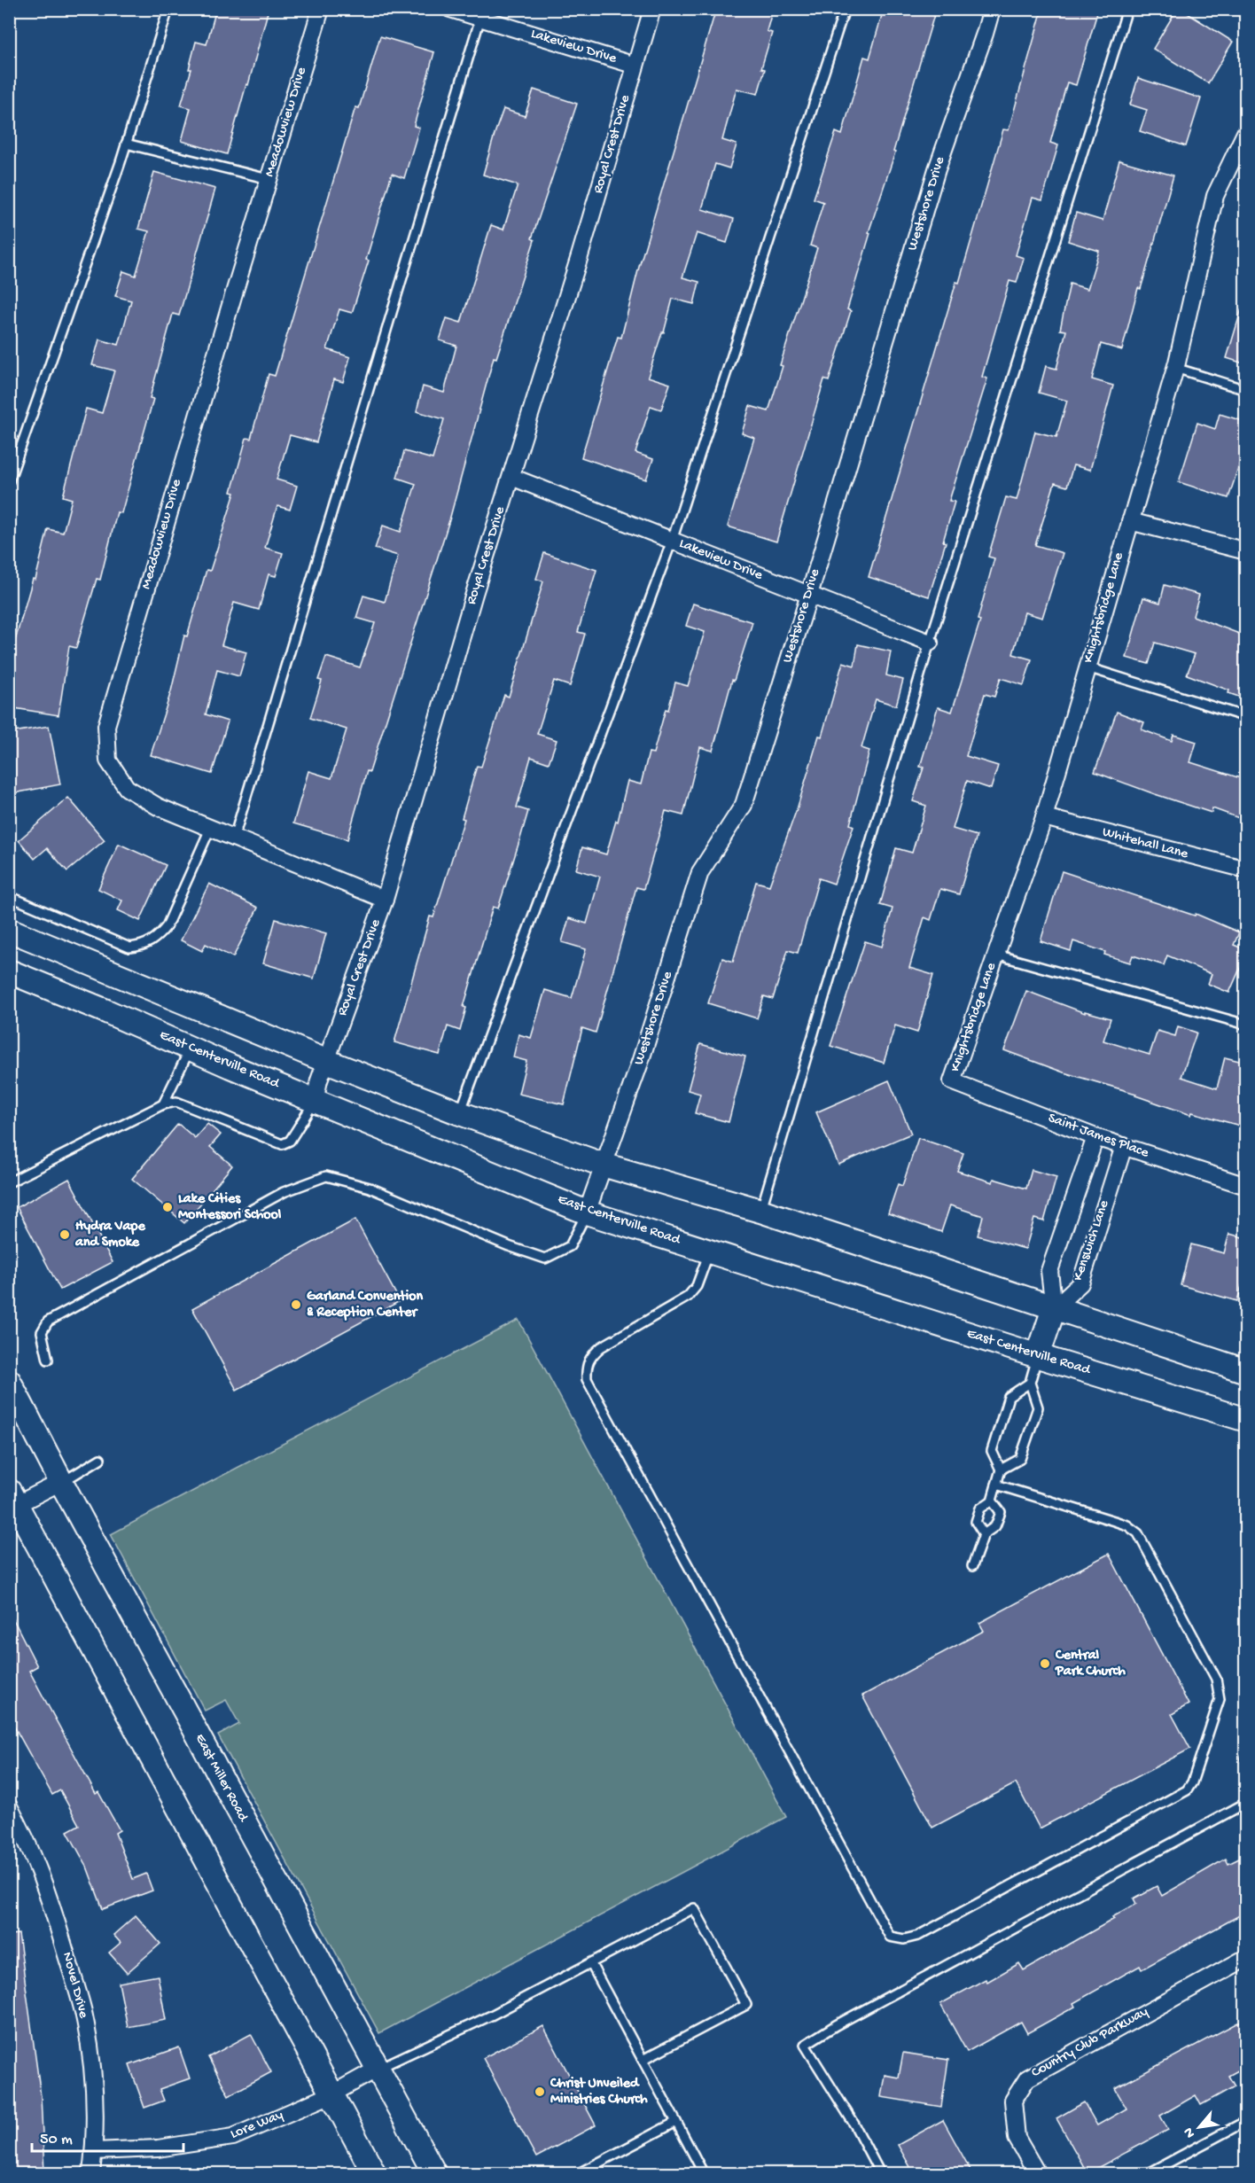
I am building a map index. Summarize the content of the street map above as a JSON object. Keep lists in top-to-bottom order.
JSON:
{
  "streets": {
    "main road": ["East Centerville Road", "East Miller Road"],
    "street": [
      "Lakeview Drive",
      "Meadowview Drive",
      "Royal Crest Drive",
      "Westshore Drive",
      "Knightsbridge Lane",
      "Whitehall Lane",
      "Saint James Place",
      "Kenswich Lane",
      "Novel Drive",
      "Country Club Parkway",
      "Lore Way"
    ]
  },
  "crossings": [
    ["Lakeview Drive", "Royal Crest Drive"],
    ["Lakeview Drive", "Westshore Drive"],
    ["Meadowview Drive", "Royal Crest Drive"],
    ["Royal Crest Drive", "East Centerville Road"],
    ["Westshore Drive", "East Centerville Road"],
    ["Knightsbridge Lane", "Whitehall Lane"],
    ["Knightsbridge Lane", "Saint James Place"],
    ["Saint James Place", "Kenswich Lane"],
    ["East Miller Road", "Lore Way"],
    ["Novel Drive", "Lore Way"]
  ],
  "places": [
    "Lake Cities Montessori School",
    "Hydra Vape and Smoke",
    "Garland Convention & Reception Center",
    "Central Park Church",
    "Christ Unveiled Ministries Church"
  ],
  "scale_bar": "50 m",
  "north": "bottom left"
}
